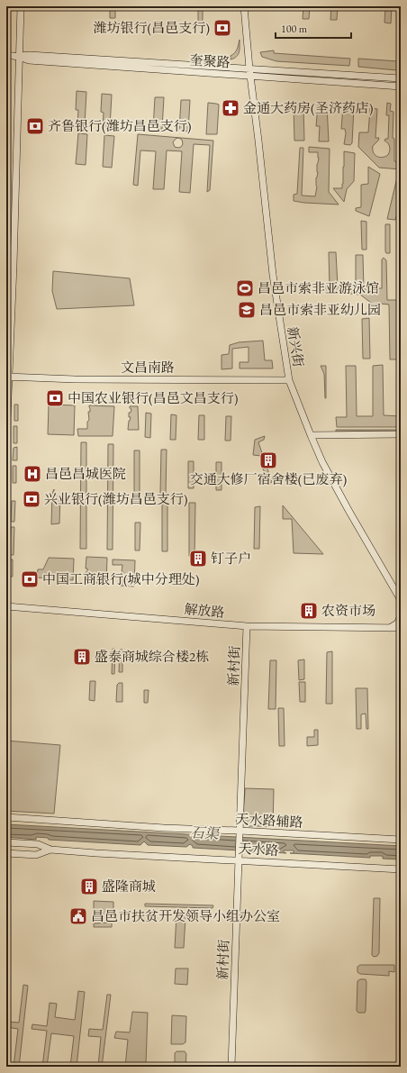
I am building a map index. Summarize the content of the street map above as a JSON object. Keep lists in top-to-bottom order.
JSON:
{
  "streets": {
    "street": [
      "奎聚路",
      "新兴街",
      "文昌南路",
      "解放路",
      "新村街",
      "天水路辅路",
      "天水路"
    ]
  },
  "crossings": [
    ["奎聚路", "新兴街"],
    ["新兴街", "文昌南路"],
    ["解放路", "新村街"],
    ["新村街", "天水路辅路"],
    ["新村街", "天水路"]
  ],
  "water": ["石渠"],
  "places": {
    "bank": [
      "潍坊银行(昌邑支行)",
      "齐鲁银行(潍坊昌邑支行)",
      "中国农业银行(昌邑文昌支行)",
      "兴业银行(潍坊昌邑支行)",
      "中国工商银行(城中分理处)"
    ],
    "pharmacy": ["金通大药房(圣济药店)"],
    "sports": ["昌邑市索非亚游泳馆"],
    "school or university": ["昌邑市索非亚幼儿园"],
    "building": [
      "交通大修厂宿舍楼(已废弃)",
      "钉子户",
      "农资市场",
      "盛泰商城综合楼2栋",
      "盛隆商城"
    ],
    "hospital": ["昌邑昌城医院"],
    "public building": ["昌邑市扶贫开发领导小组办公室"]
  },
  "scale_bar": "100 m"
}
